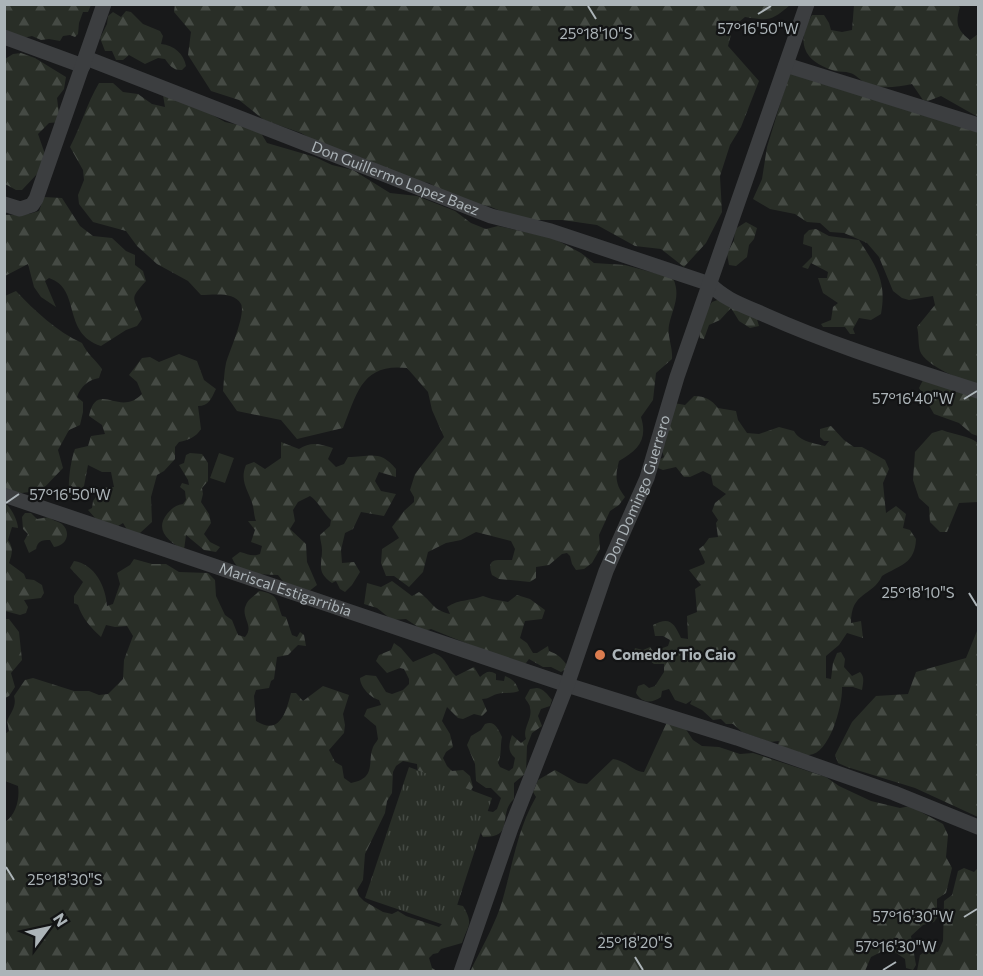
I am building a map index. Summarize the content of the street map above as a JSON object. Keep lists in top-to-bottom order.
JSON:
{
  "streets": {
    "street": ["Don Guillermo Lopez Baez", "Don Domingo Guerrero", "Mariscal Estigarribia"]
  },
  "crossings": [
    ["Don Guillermo Lopez Baez", "Don Domingo Guerrero"],
    ["Don Domingo Guerrero", "Mariscal Estigarribia"]
  ],
  "places": ["Comedor Tio Caio"],
  "north": "top right",
  "coordinates": [
    "57°16'50\"W",
    "25°18'10\"S",
    "57°16'40\"W",
    "25°18'30\"S",
    "57°16'30\"W",
    "25°18'20\"S"
  ]
}
